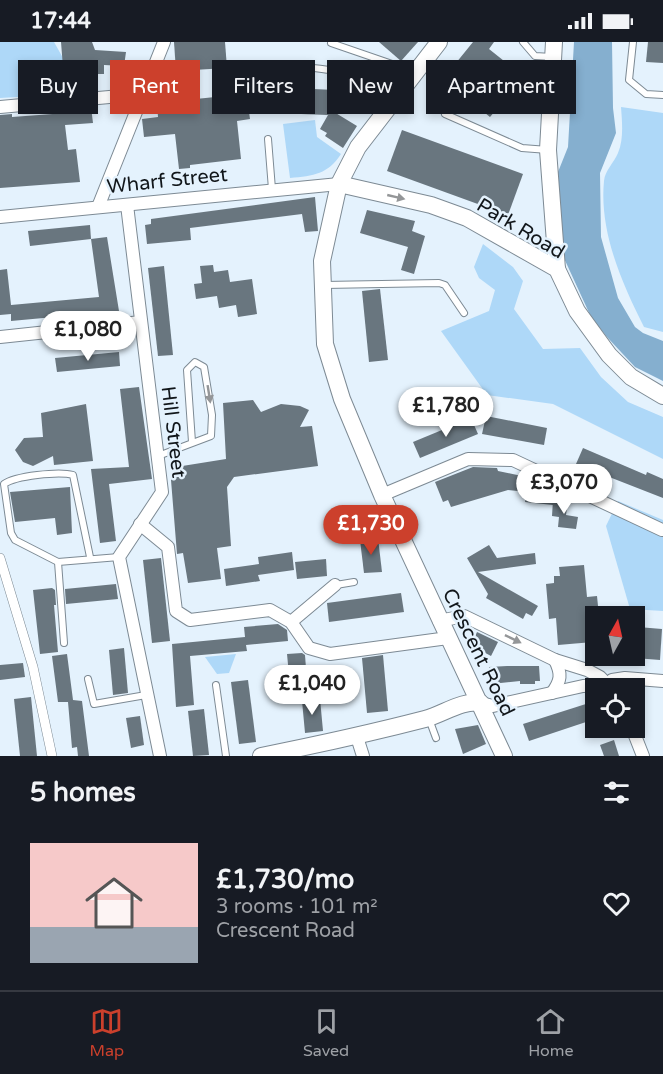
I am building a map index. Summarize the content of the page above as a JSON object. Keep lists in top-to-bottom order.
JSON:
{
  "streets": {
    "main road": ["Park Road", "Crescent Road"],
    "street": ["Wharf Street", "Hill Street"]
  },
  "crossings": [
    ["Wharf Street", "Park Road"],
    ["Wharf Street", "Hill Street"],
    ["Wharf Street", "Crescent Road"],
    ["Park Road", "Crescent Road"]
  ],
  "one_way": ["Park Road"],
  "north": "top",
  "page": {
    "status": "17:44",
    "chip": [
      "Buy",
      "Rent",
      "Filters",
      "New",
      "Apartment"
    ],
    "price": [
      "£1,080",
      "£1,780",
      "£3,070",
      "£1,730",
      "£1,040"
    ],
    "heading": "5 homes",
    "list": [
      {
        "name": "£1,730/mo",
        "note": "3 rooms · 101 m² · Crescent Road"
      }
    ],
    "tabs": ["Map", "Saved", "Home"]
  }
}
